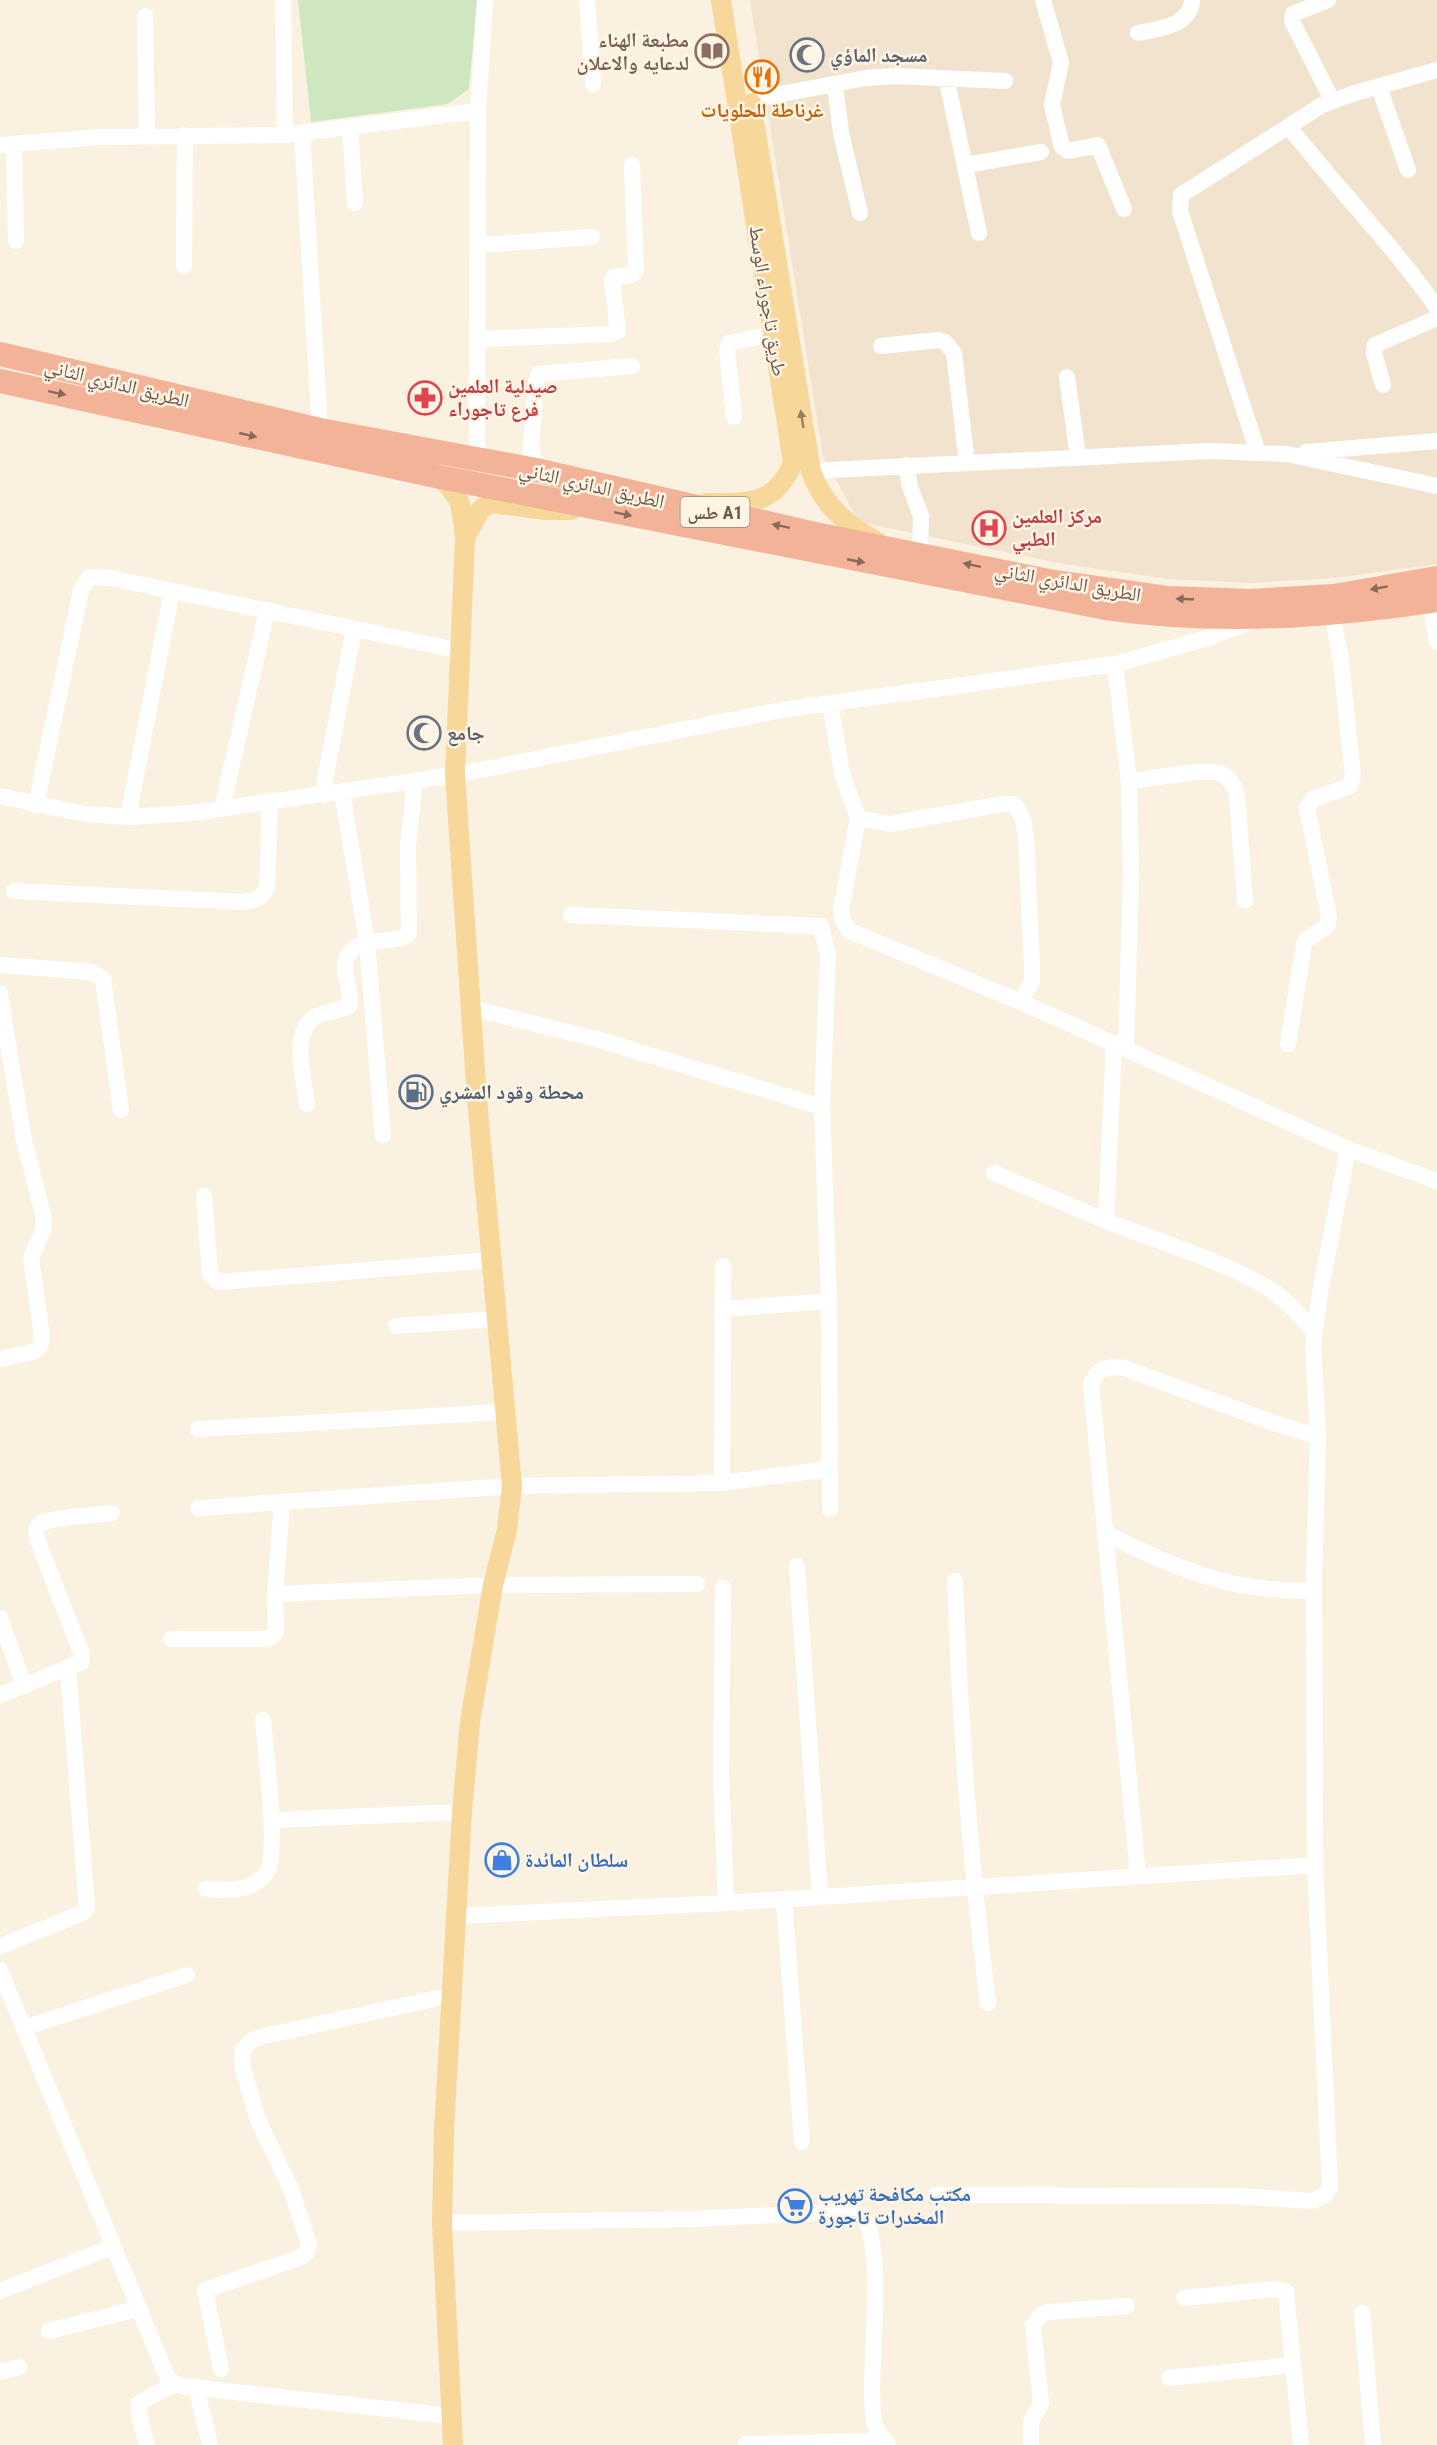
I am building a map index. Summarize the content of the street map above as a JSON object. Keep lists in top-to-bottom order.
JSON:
{
  "streets": {
    "highway": ["الطريق الدائري الثاني", "طس A1"],
    "main road": ["طريق تاجوراء الوسط"]
  },
  "crossings": [
    ["طريق تاجوراء الوسط", "الطريق الدائري الثاني"]
  ],
  "places": {
    "library": ["مطبعة الهناء لدعايه والاعلان"],
    "mosque": ["مسجد الماؤي", "جامع"],
    "restaurant": ["غرناطة للحلويات"],
    "pharmacy": ["صيدلية العلمين فرع تاجوراء"],
    "hospital": ["مركز العلمين الطبي"],
    "fuel station": ["محطة وقود المشري"],
    "shop": ["سلطان المائدة"],
    "supermarket": ["مكتب مكافحة تهريب المخدرات تاجورة"]
  }
}
